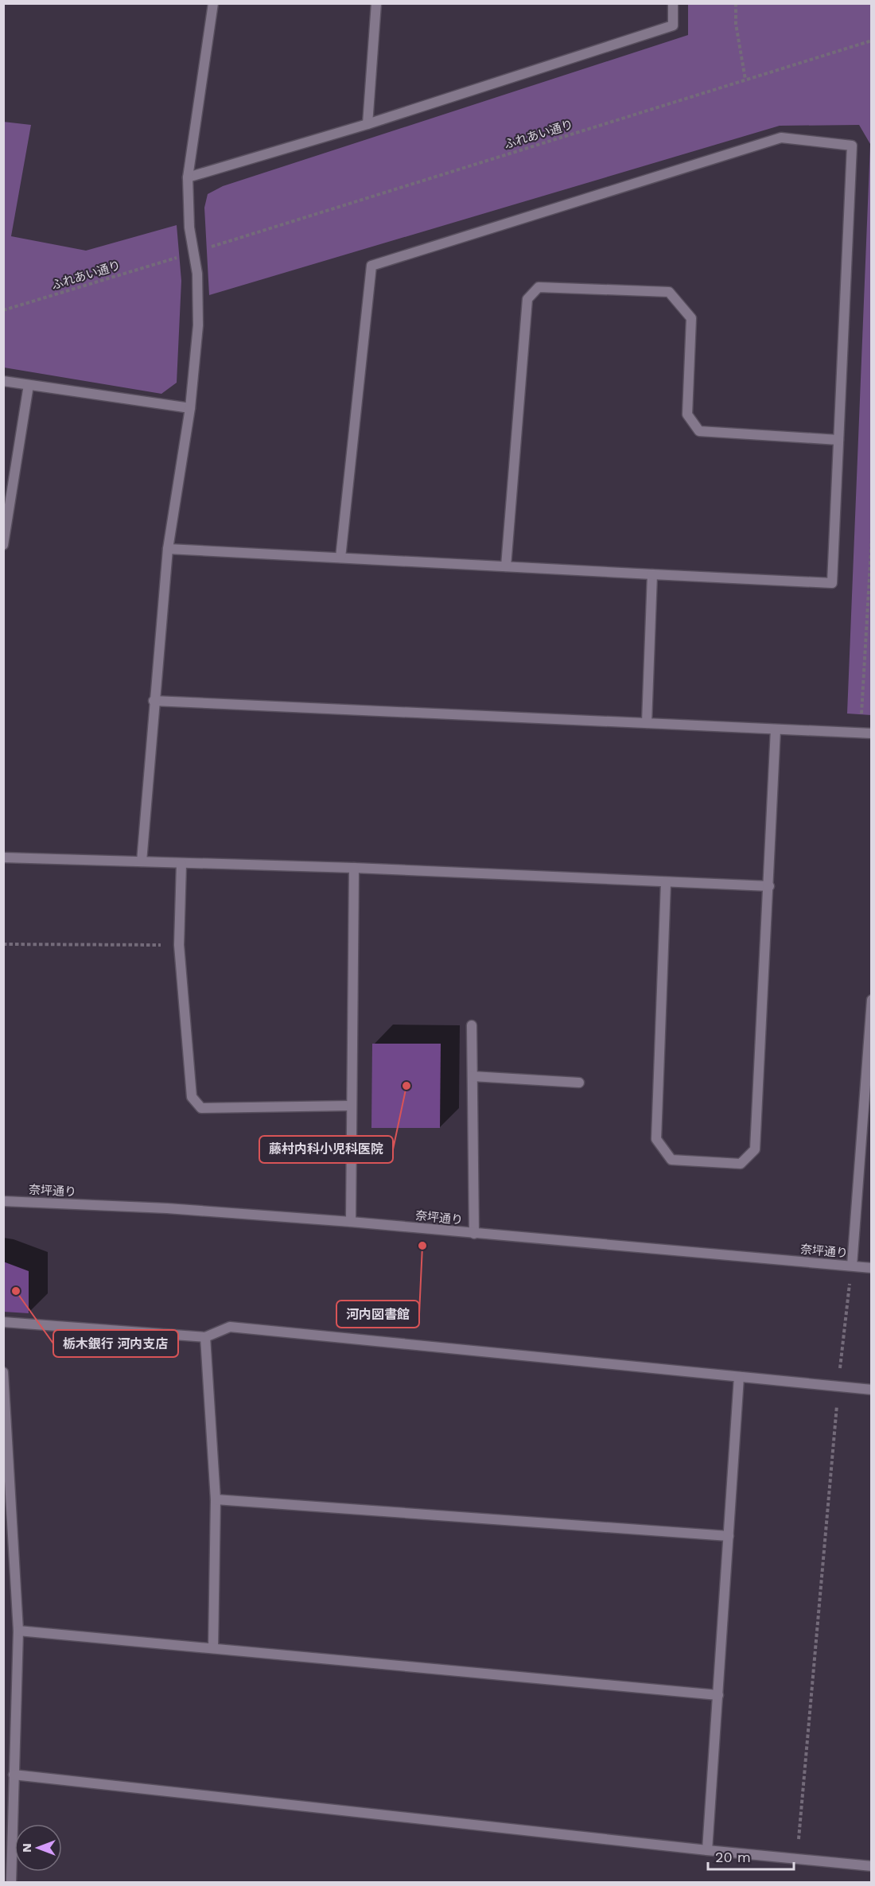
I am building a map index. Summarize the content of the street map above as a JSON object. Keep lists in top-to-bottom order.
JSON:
{
  "streets": {
    "street": ["奈坪通り"],
    "path": ["ふれあい通り"]
  },
  "places": ["藤村内科小児科医院", "河内図書館", "栃木銀行 河内支店"],
  "scale_bar": "20 m",
  "north": "left"
}
